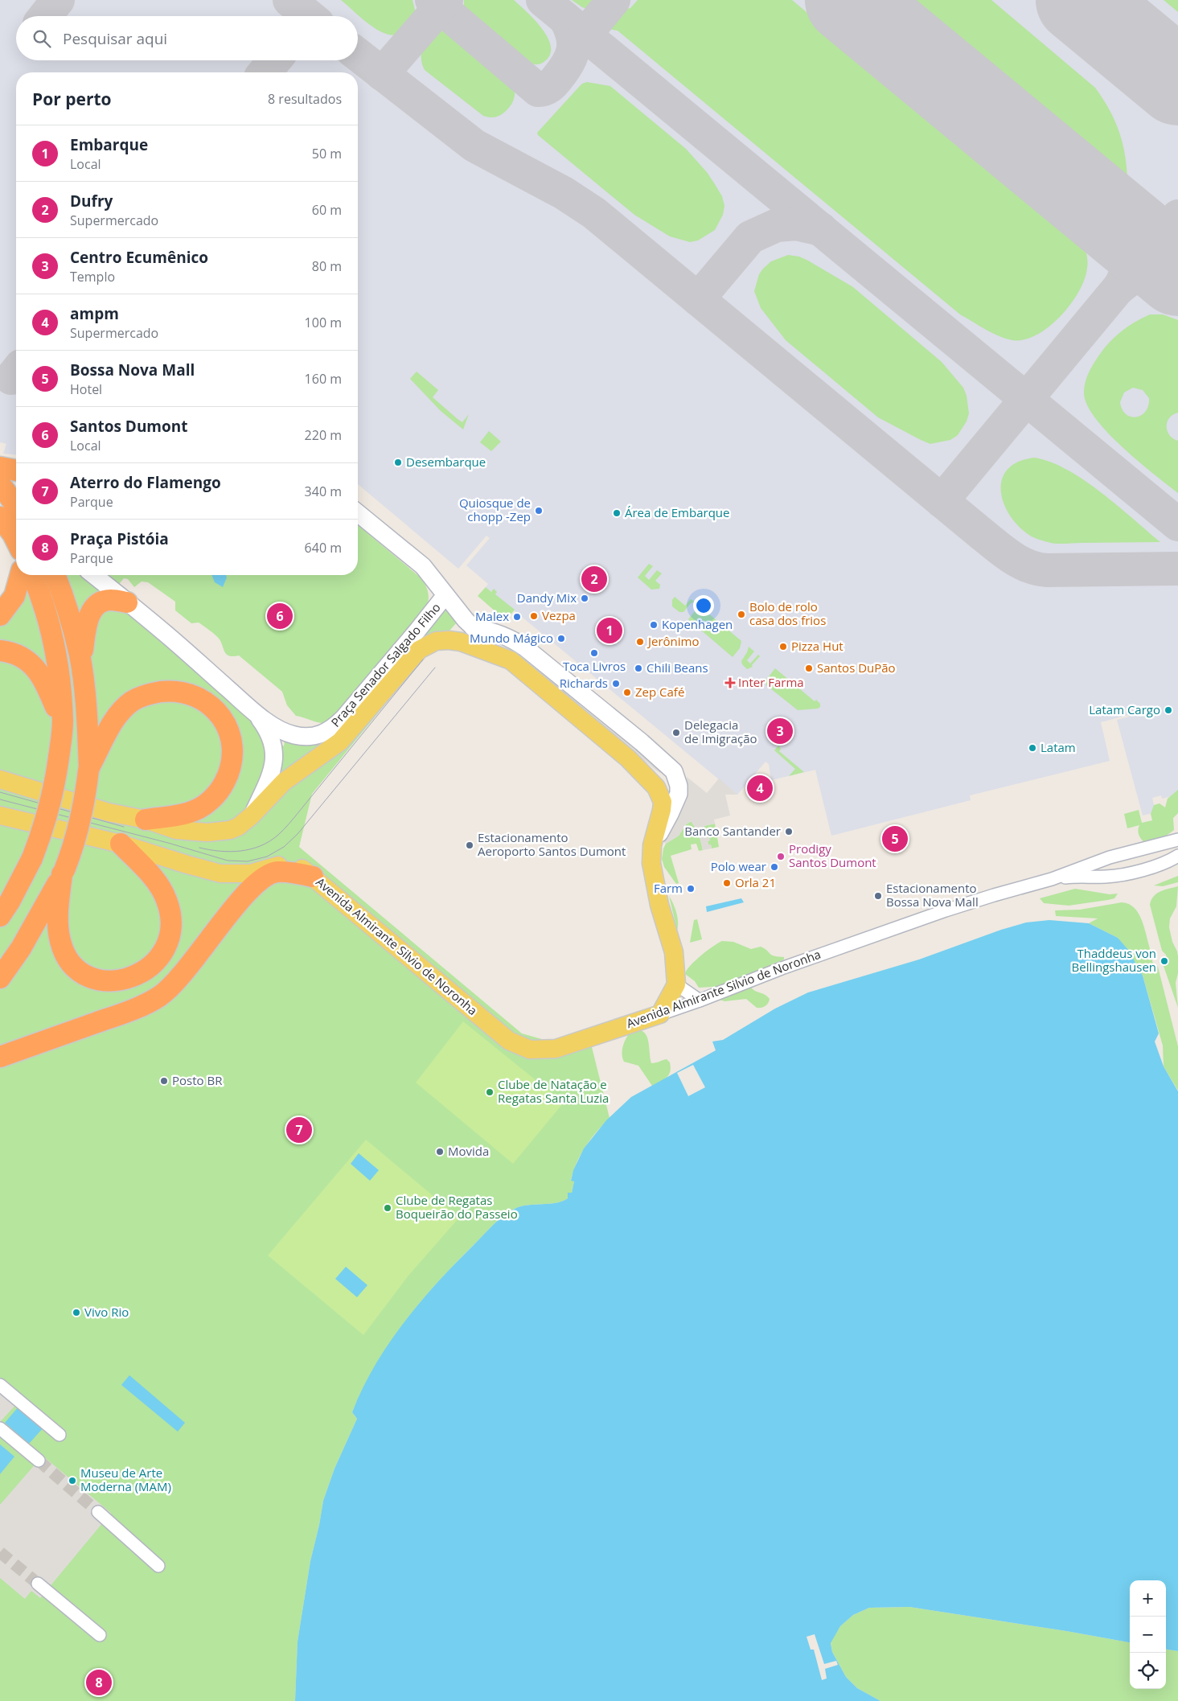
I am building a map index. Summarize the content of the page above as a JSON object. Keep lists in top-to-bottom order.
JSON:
{
  "streets": {
    "main road": ["Avenida Almirante Silvio de Noronha"],
    "street": ["Praça Senador Salgado Filho"]
  },
  "places": {
    "other": [
      "Desembarque",
      "Quiosque de chopp -Zep",
      "Área de Embarque",
      "Dandy Mix",
      "Bolo de rolo casa dos frios",
      "Vezpa",
      "Malex",
      "Kopenhagen",
      "Mundo Mágico",
      "Jerônimo",
      "Pizza Hut",
      "Toca Livros",
      "Chili Beans",
      "Santos DuPão",
      "Richards",
      "Zep Café",
      "Latam Cargo",
      "Delegacia de Imigração",
      "Latam",
      "Banco Santander",
      "Estacionamento Aeroporto Santos Dumont",
      "Prodigy Santos Dumont",
      "Polo wear",
      "Orla 21",
      "Farm",
      "Estacionamento Bossa Nova Mall",
      "Thaddeus von Bellingshausen",
      "Posto BR",
      "Clube de Natação e Regatas Santa Luzia",
      "Movida",
      "Clube de Regatas Boqueirão do Passeio",
      "Vivo Rio",
      "Museu de Arte Moderna (MAM)"
    ],
    "health": ["Inter Farma"]
  },
  "page": {
    "search": "Pesquisar aqui",
    "heading": ["Por perto", "8 resultados"],
    "list": [
      {
        "mark": "1",
        "name": "Embarque",
        "note": "Local",
        "value": "50 m"
      },
      {
        "mark": "2",
        "name": "Dufry",
        "note": "Supermercado",
        "value": "60 m"
      },
      {
        "mark": "3",
        "name": "Centro Ecumênico",
        "note": "Templo",
        "value": "80 m"
      },
      {
        "mark": "4",
        "name": "ampm",
        "note": "Supermercado",
        "value": "100 m"
      },
      {
        "mark": "5",
        "name": "Bossa Nova Mall",
        "note": "Hotel",
        "value": "160 m"
      },
      {
        "mark": "6",
        "name": "Santos Dumont",
        "note": "Local",
        "value": "220 m"
      },
      {
        "mark": "7",
        "name": "Aterro do Flamengo",
        "note": "Parque",
        "value": "340 m"
      },
      {
        "mark": "8",
        "name": "Praça Pistóia",
        "note": "Parque",
        "value": "640 m"
      }
    ],
    "pins": [
      "2",
      "6",
      "1",
      "3",
      "4",
      "5",
      "7",
      "8"
    ],
    "map_buttons": ["+", "−"]
  }
}
